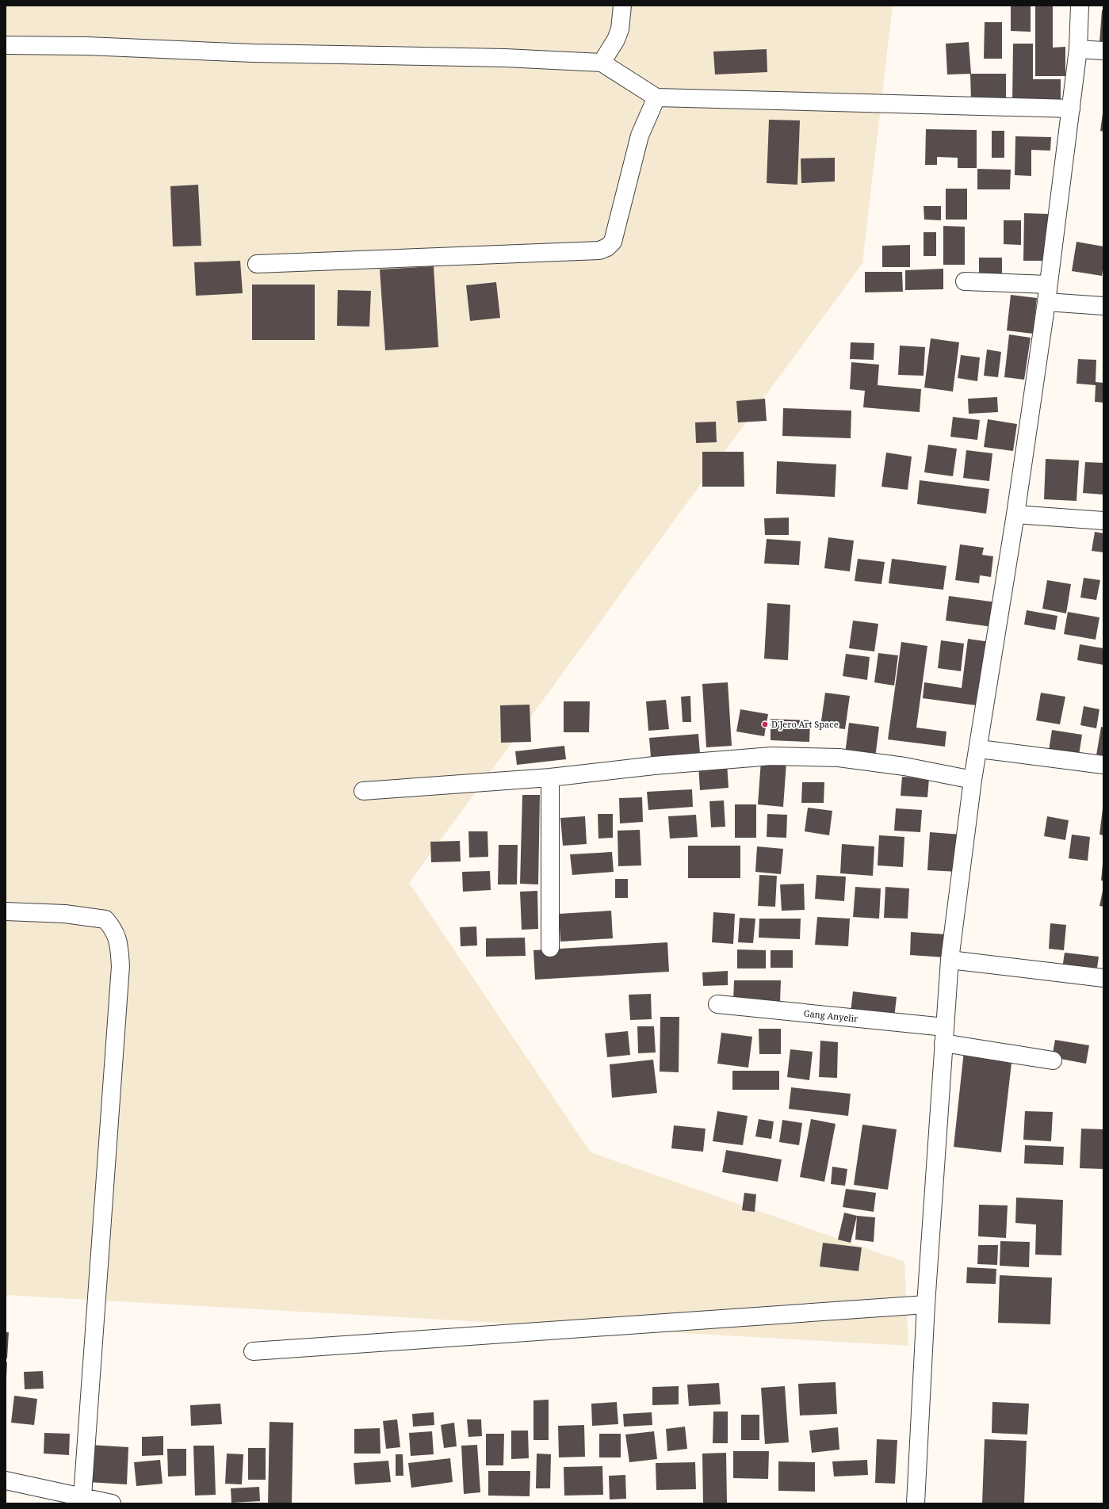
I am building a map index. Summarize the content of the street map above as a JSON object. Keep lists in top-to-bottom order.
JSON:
{
  "streets": {
    "street": ["Gang Anyelir"]
  },
  "places": ["D'Jero Art Space"]
}
